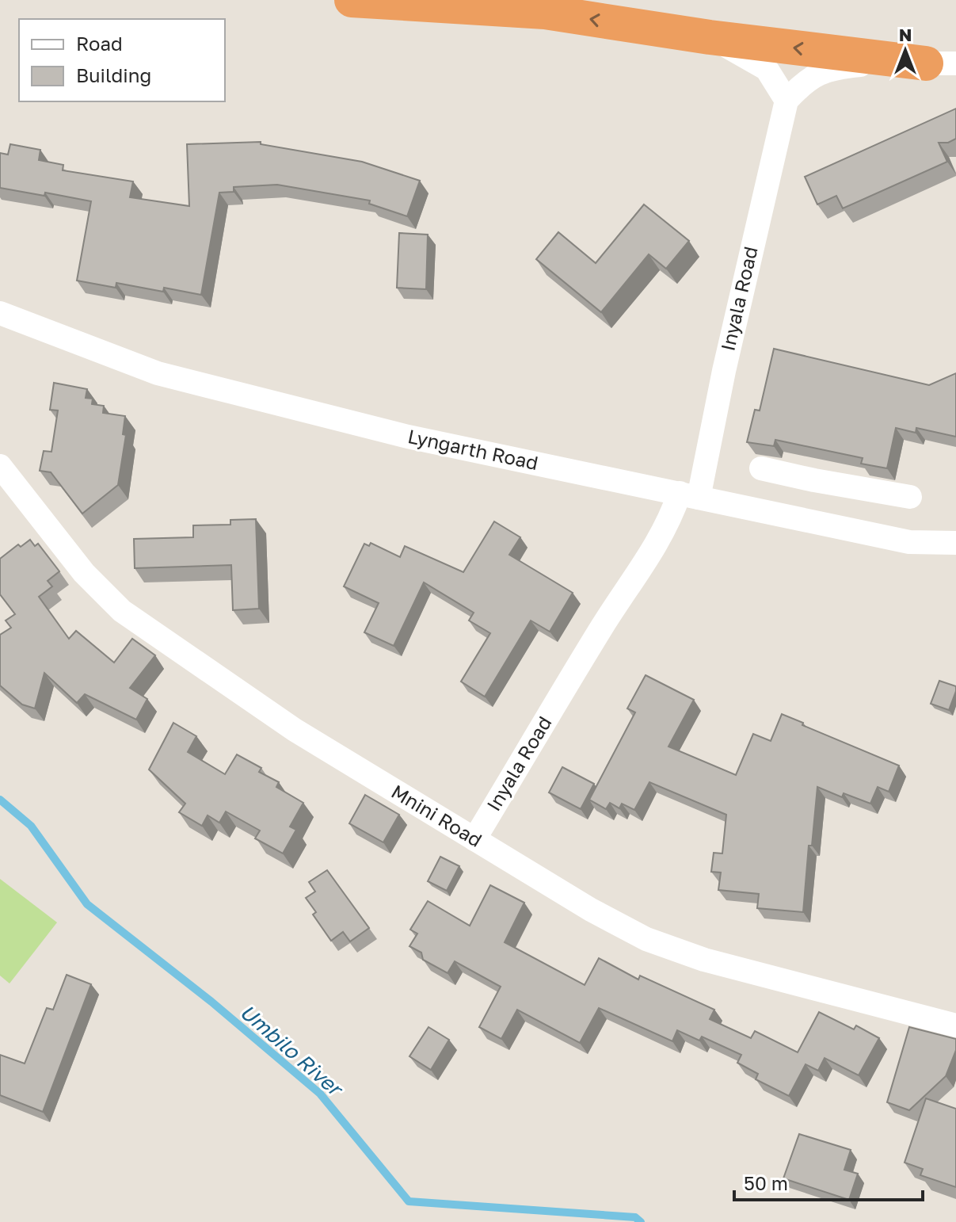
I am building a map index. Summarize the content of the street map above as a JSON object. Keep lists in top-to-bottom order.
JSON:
{
  "streets": {
    "street": ["Inyala Road", "Lyngarth Road", "Mnini Road"]
  },
  "crossings": [
    ["Inyala Road", "Lyngarth Road"],
    ["Inyala Road", "Mnini Road"]
  ],
  "water": ["Umbilo River"],
  "legend": ["Road", "Building"],
  "scale_bar": "50 m",
  "north": "top"
}
